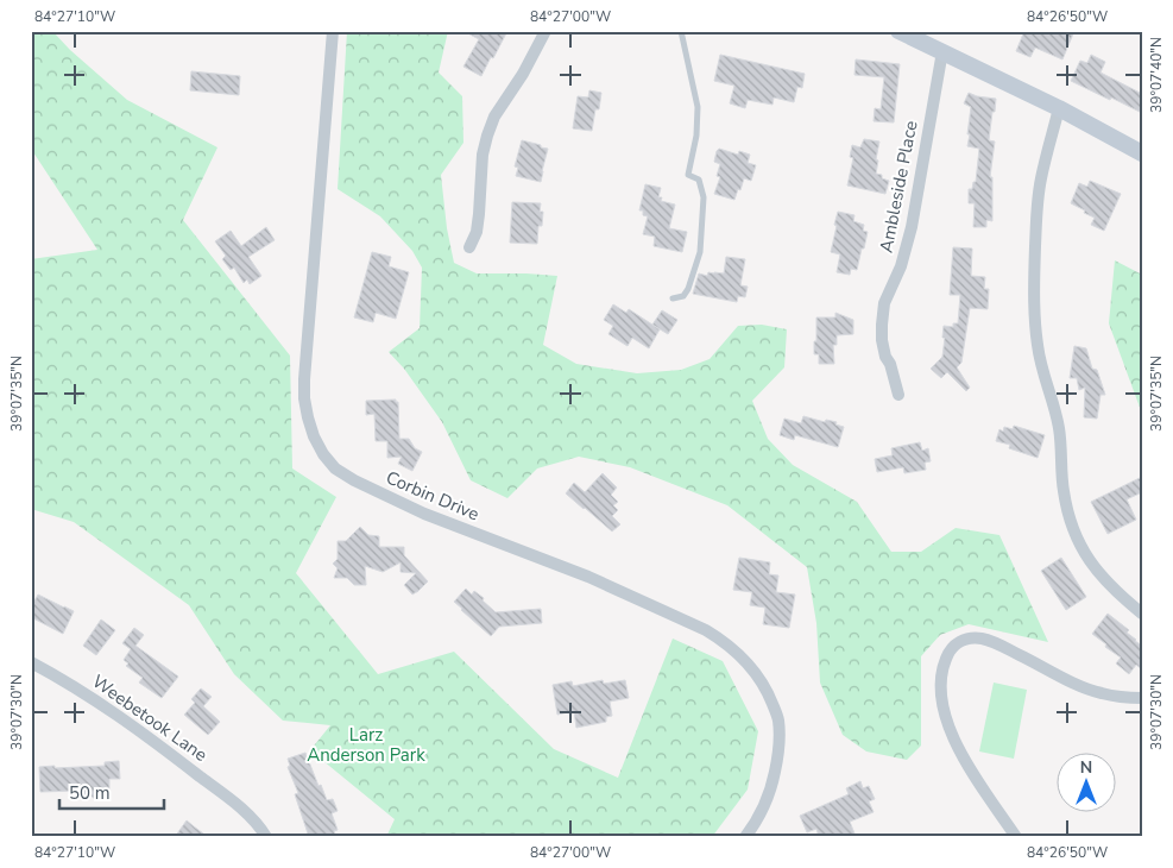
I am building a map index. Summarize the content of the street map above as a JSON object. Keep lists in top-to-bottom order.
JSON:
{
  "streets": {
    "street": ["Ambleside Place", "Corbin Drive", "Weebetook Lane"]
  },
  "parks": ["Larz Anderson Park"],
  "scale_bar": "50 m",
  "north": "top",
  "coordinates": [
    "84°27'10\"W",
    "84°27'00\"W",
    "84°26'50\"W",
    "39°07'40\"N",
    "39°07'35\"N",
    "39°07'30\"N"
  ]
}
